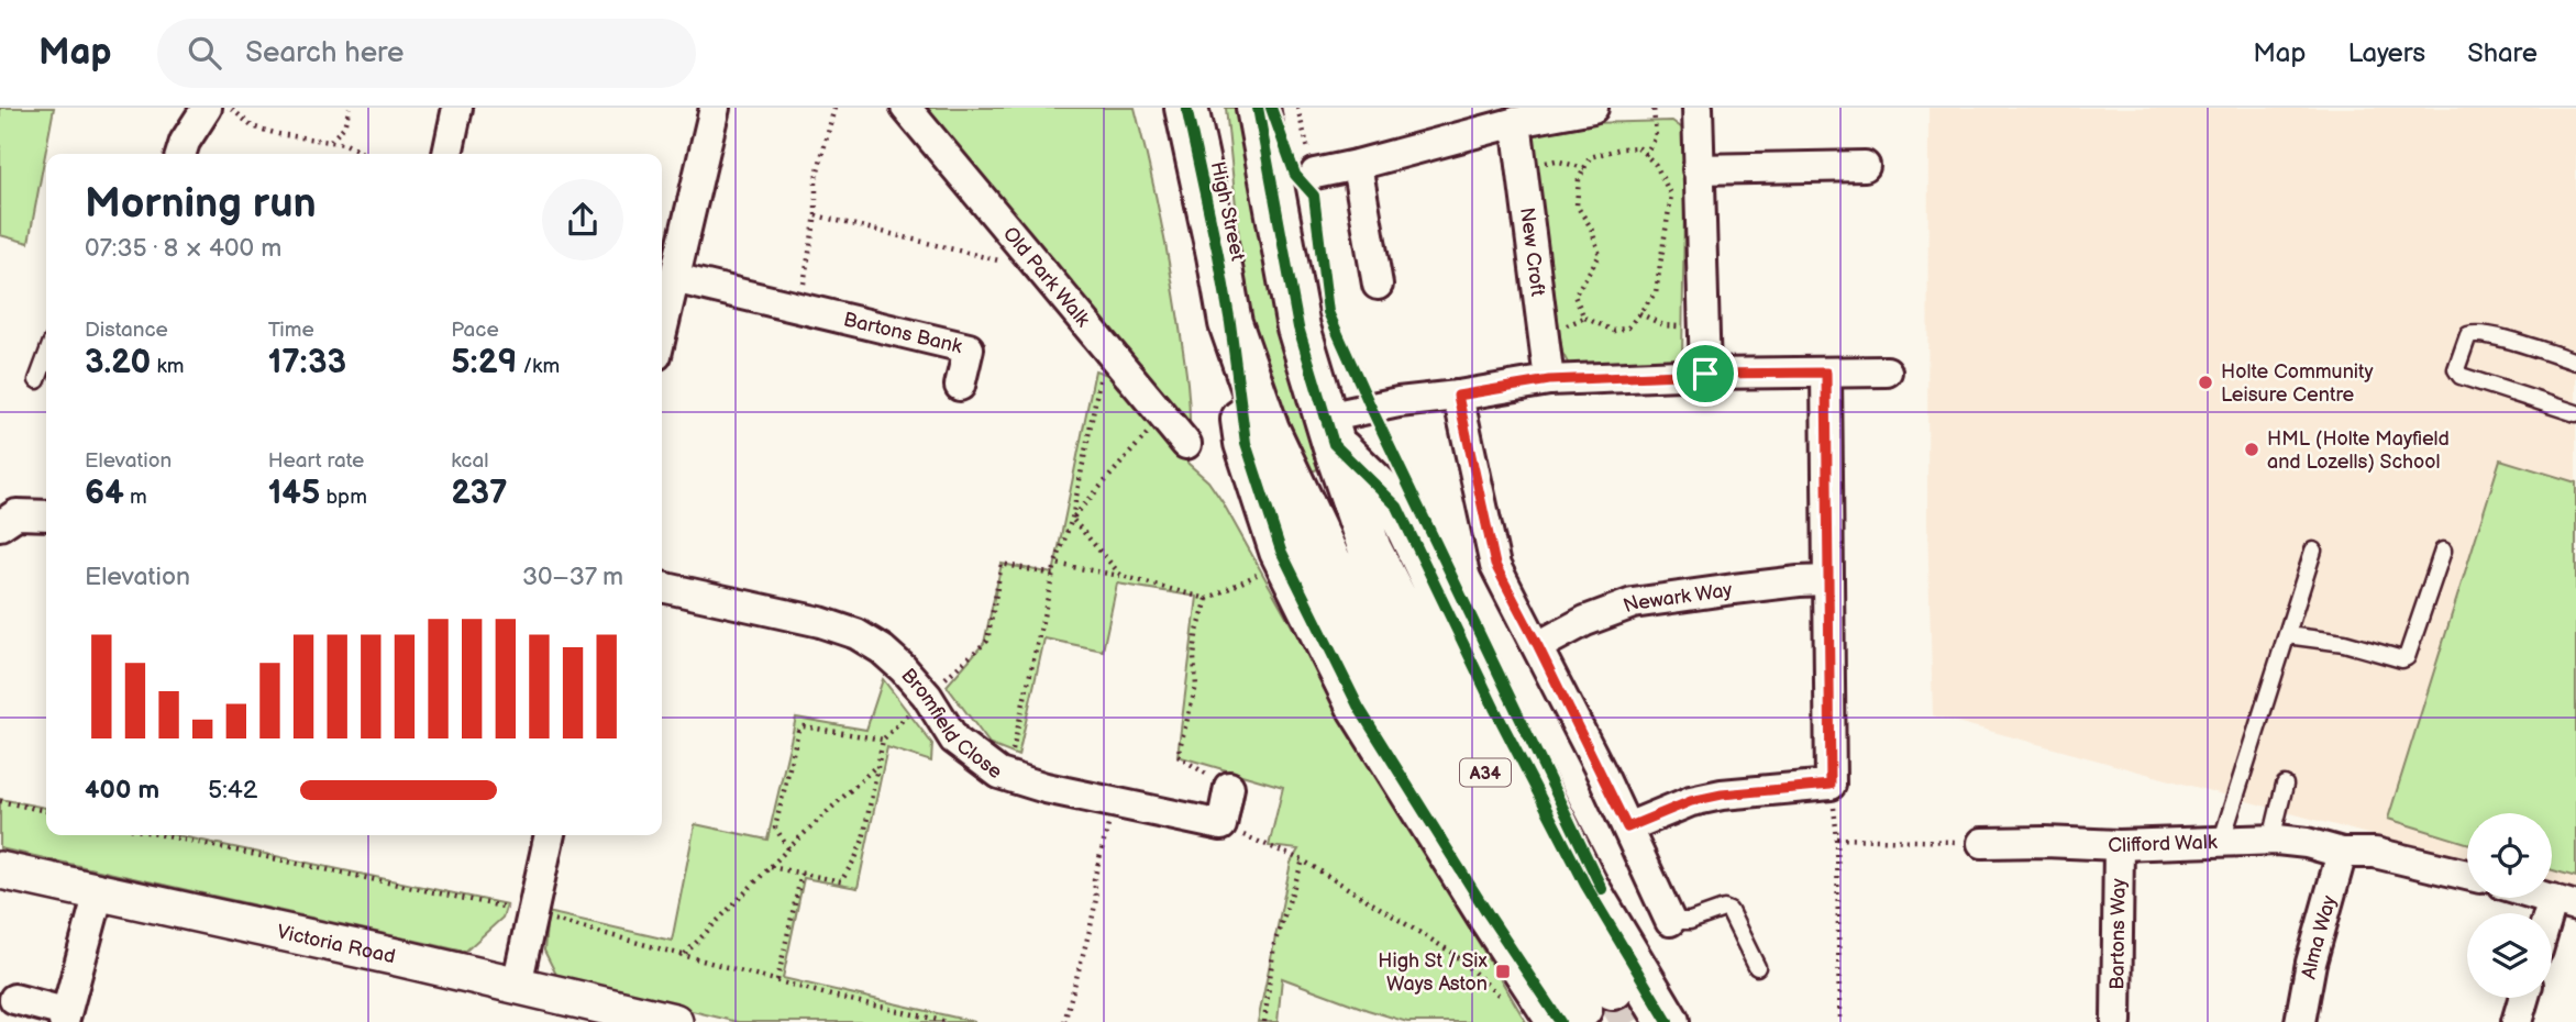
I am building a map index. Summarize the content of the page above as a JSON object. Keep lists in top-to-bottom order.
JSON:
{
  "streets": {
    "highway": ["High Street", "A34"],
    "street": [
      "New Croft",
      "Old Park Walk",
      "Bartons Bank",
      "Newark Way",
      "Bromfield Close",
      "Clifford Walk",
      "Bartons Way",
      "Alma Way",
      "Victoria Road"
    ]
  },
  "crossings": [
    ["High Street", "A34"],
    ["Clifford Walk", "Bartons Way"],
    ["Clifford Walk", "Alma Way"]
  ],
  "places": {
    "other": ["Holte Community Leisure Centre", "HML (Holte Mayfield and Lozells) School"],
    "transit": ["High St / Six Ways Aston"]
  },
  "page": {
    "header": "Map",
    "search": "Search here",
    "nav": ["Map", "Layers", "Share"],
    "heading": ["Morning run", "07:35 · 8 × 400 m"],
    "stats": [
      ["Distance", "3.20 km"],
      ["Time", "17:33"],
      ["Pace", "5:29 /km"],
      ["Elevation", "64 m"],
      ["Heart rate", "145 bpm"],
      ["kcal", "237"]
    ],
    "chart": ["Elevation", "30–37 m"],
    "list": [
      {
        "name": "400 m",
        "note": "5:42"
      }
    ]
  }
}
